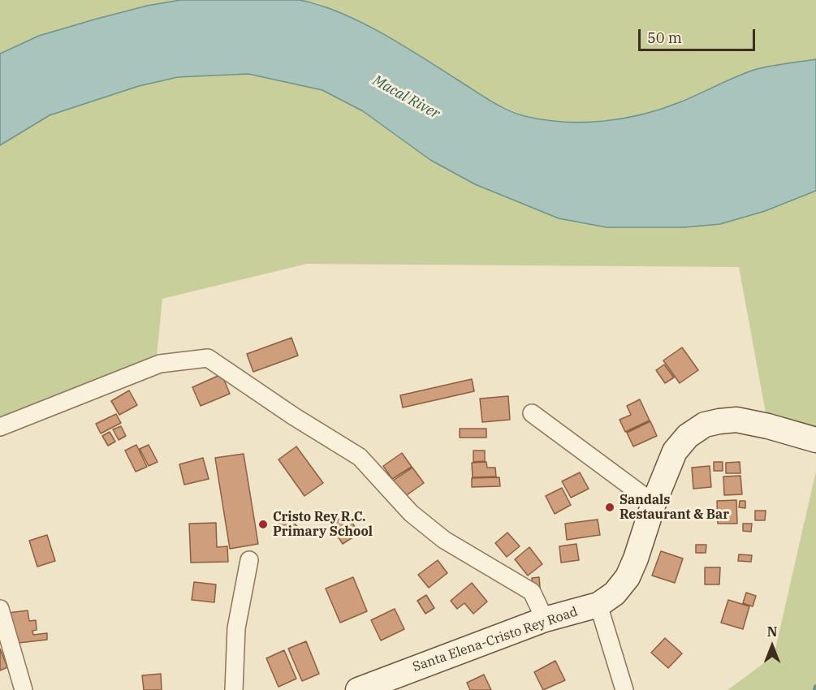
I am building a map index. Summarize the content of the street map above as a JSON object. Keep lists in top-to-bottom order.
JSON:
{
  "streets": {
    "main road": ["Santa Elena-Cristo Rey Road"]
  },
  "water": ["Macal River"],
  "places": ["Sandals Restaurant & Bar", "Cristo Rey R.C. Primary School"],
  "scale_bar": "50 m",
  "north": "top"
}
